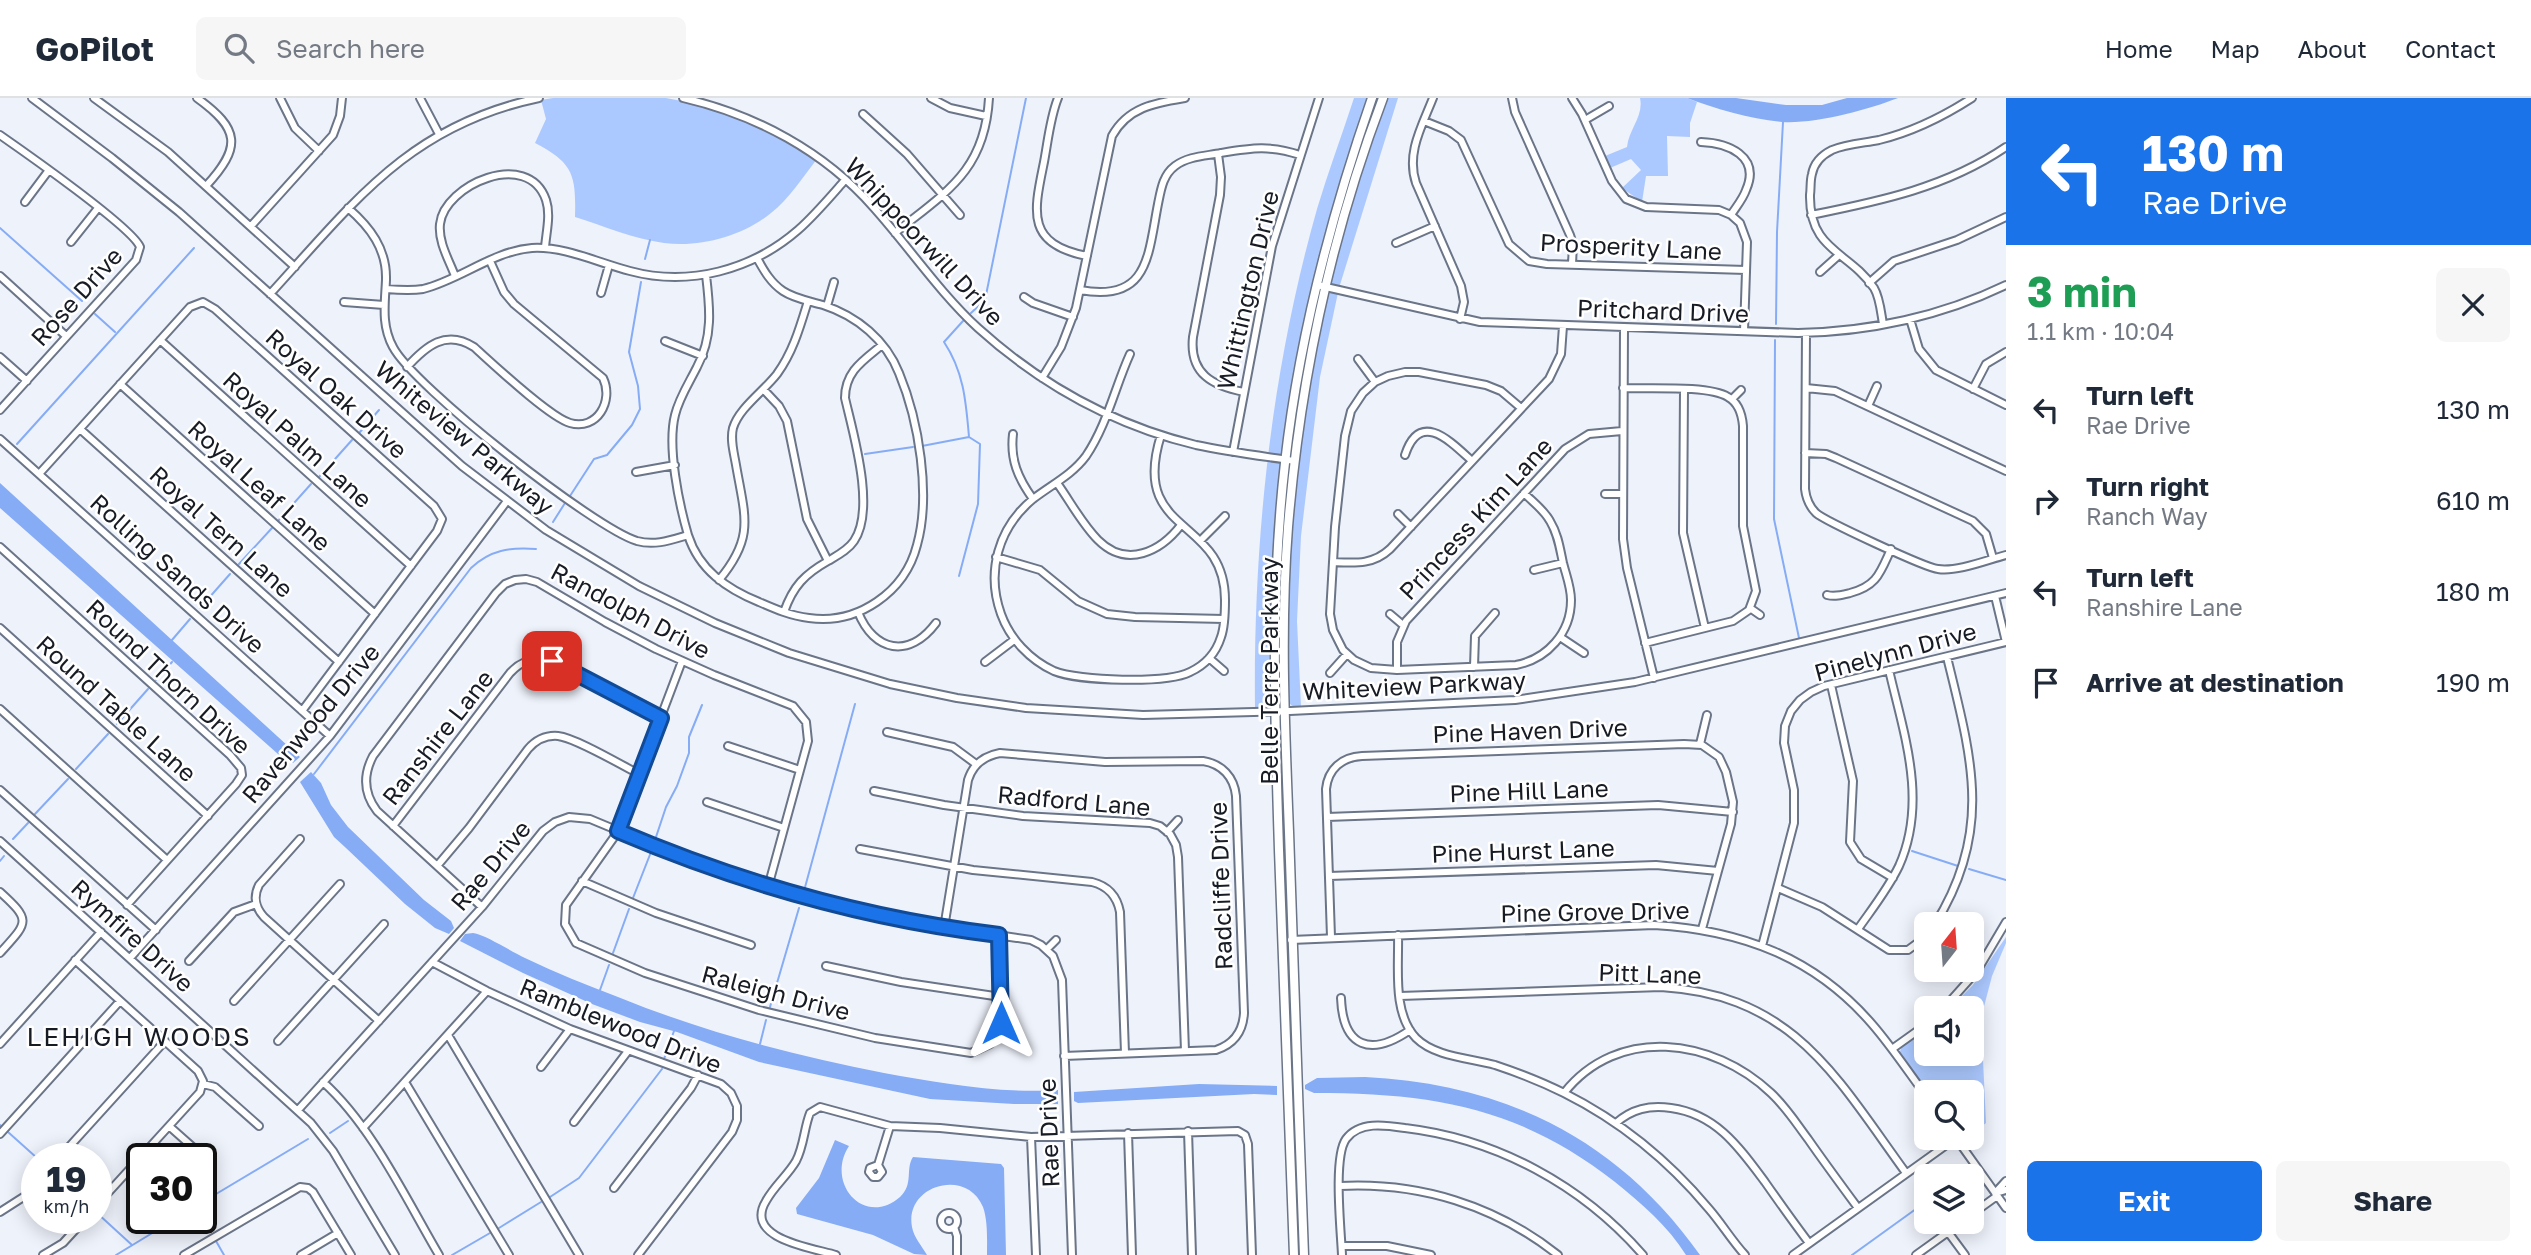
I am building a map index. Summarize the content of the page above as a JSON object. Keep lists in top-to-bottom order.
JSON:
{
  "streets": {
    "main road": ["Belle Terre Parkway"],
    "street": [
      "Whippoorwill Drive",
      "Prosperity Lane",
      "Whittington Drive",
      "Rose Drive",
      "Pritchard Drive",
      "Royal Oak Drive",
      "Whiteview Parkway",
      "Royal Palm Lane",
      "Royal Leaf Lane",
      "Princess Kim Lane",
      "Royal Tern Lane",
      "Rolling Sands Drive",
      "Randolph Drive",
      "Pinelynn Drive",
      "Round Thorn Drive",
      "Round Table Lane",
      "Ravenwood Drive",
      "Pine Haven Drive",
      "Ranshire Lane",
      "Pine Hill Lane",
      "Radford Lane",
      "Pine Hurst Lane",
      "Rae Drive",
      "Radcliffe Drive",
      "Pine Grove Drive",
      "Rymfire Drive",
      "Pitt Lane",
      "Raleigh Drive",
      "Ramblewood Drive"
    ]
  },
  "crossings": [
    ["Whippoorwill Drive", "Whittington Drive"],
    ["Whippoorwill Drive", "Belle Terre Parkway"],
    ["Pritchard Drive", "Belle Terre Parkway"],
    ["Royal Oak Drive", "Royal Palm Lane"],
    ["Royal Oak Drive", "Royal Leaf Lane"],
    ["Royal Oak Drive", "Royal Tern Lane"],
    ["Royal Oak Drive", "Rolling Sands Drive"],
    ["Whiteview Parkway", "Belle Terre Parkway"],
    ["Whiteview Parkway", "Ravenwood Drive"],
    ["Rolling Sands Drive", "Ravenwood Drive"],
    ["Randolph Drive", "Ranshire Lane"],
    ["Randolph Drive", "Rae Drive"],
    ["Randolph Drive", "Raleigh Drive"],
    ["Pinelynn Drive", "Pine Grove Drive"],
    ["Belle Terre Parkway", "Pine Grove Drive"],
    ["Round Thorn Drive", "Round Table Lane"],
    ["Ravenwood Drive", "Rymfire Drive"],
    ["Pine Haven Drive", "Pine Hill Lane"],
    ["Pine Haven Drive", "Pine Hurst Lane"],
    ["Pine Haven Drive", "Pine Grove Drive"],
    ["Radford Lane", "Radcliffe Drive"],
    ["Rae Drive", "Radcliffe Drive"],
    ["Rae Drive", "Rymfire Drive"],
    ["Rae Drive", "Raleigh Drive"],
    ["Rae Drive", "Ramblewood Drive"]
  ],
  "districts": ["LEHIGH WOODS"],
  "north": "top",
  "page": {
    "header": "GoPilot",
    "search": "Search here",
    "nav": [
      "Home",
      "Map",
      "About",
      "Contact"
    ],
    "turn": ["130 m", "Rae Drive"],
    "heading": ["3 min", "1.1 km · 10:04"],
    "list": [
      {
        "name": "Turn left",
        "note": "Rae Drive",
        "value": "130 m"
      },
      {
        "name": "Turn right",
        "note": "Ranch Way",
        "value": "610 m"
      },
      {
        "name": "Turn left",
        "note": "Ranshire Lane",
        "value": "180 m"
      },
      {
        "name": "Arrive at destination",
        "value": "190 m"
      }
    ],
    "speed": "19 km/h",
    "limit": "30",
    "buttons": ["Exit", "Share"]
  }
}
